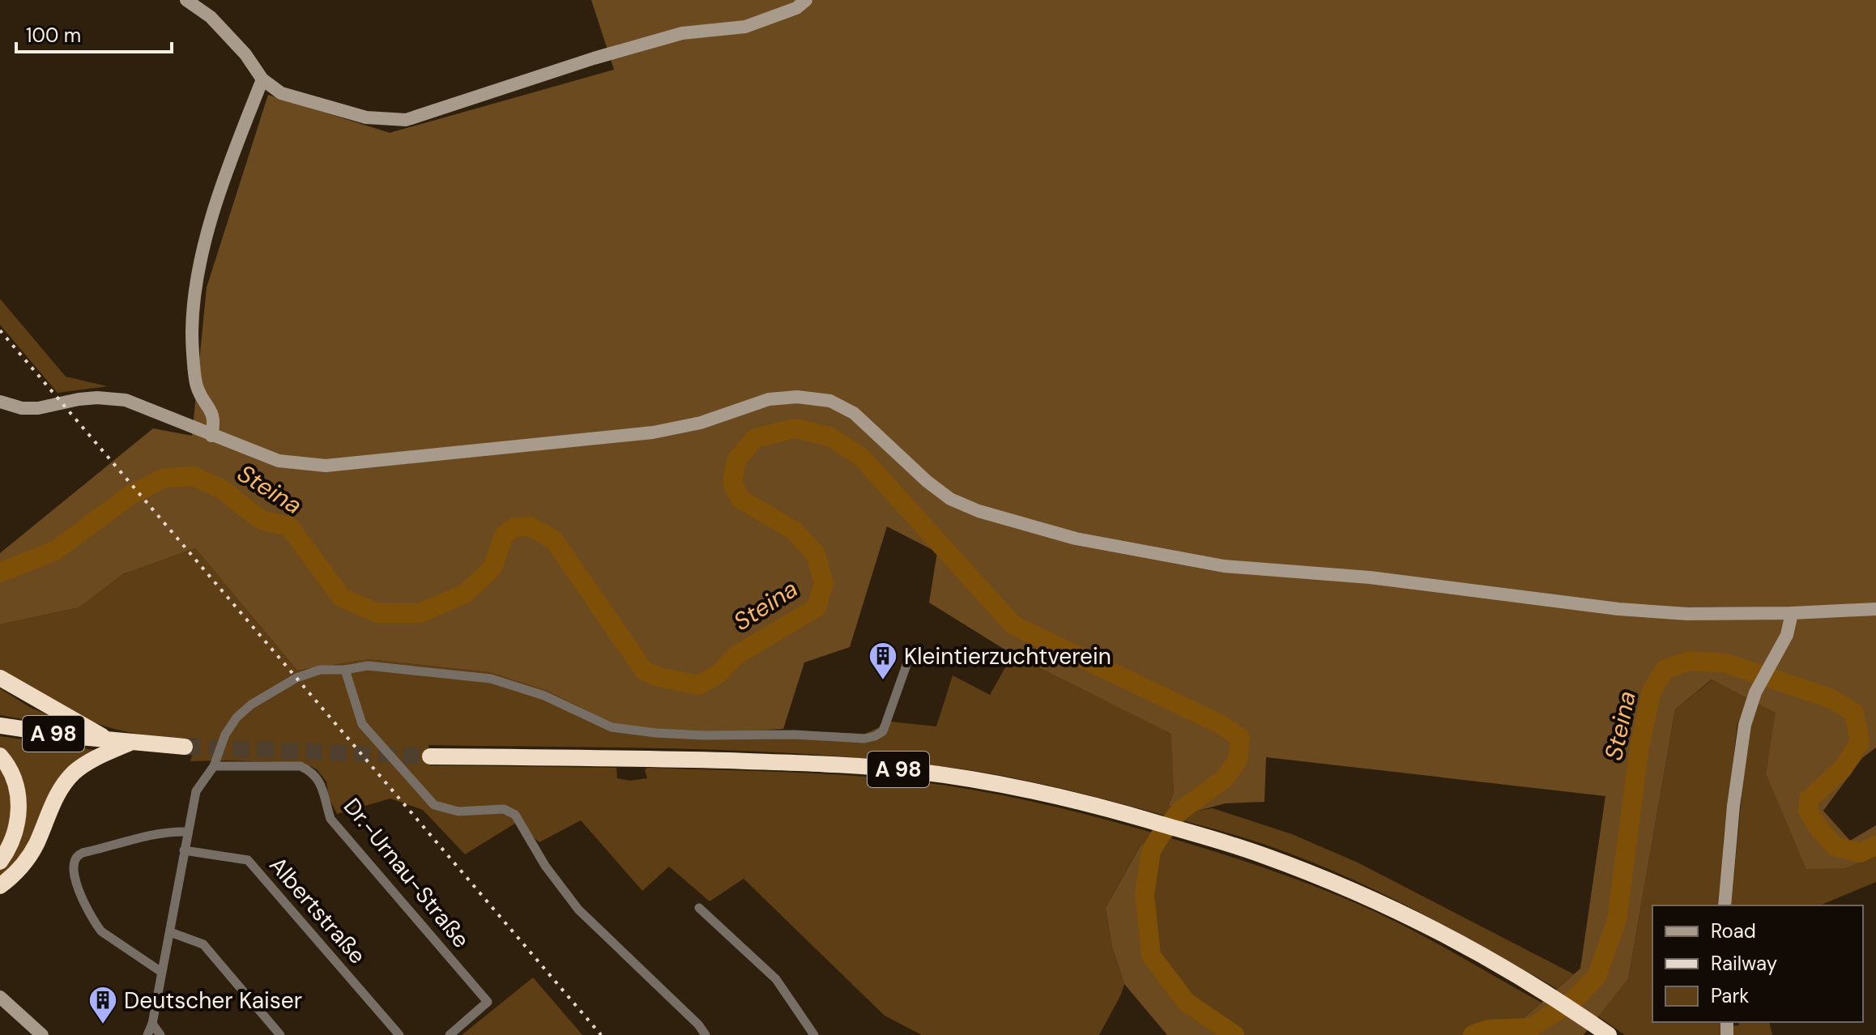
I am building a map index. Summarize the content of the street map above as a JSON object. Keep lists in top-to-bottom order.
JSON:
{
  "streets": {
    "highway": ["A 98"],
    "street": ["Dr.-Urnau-Straße", "Albertstraße"]
  },
  "water": ["Steina"],
  "places": {
    "building": ["Kleintierzuchtverein", "Deutscher Kaiser"]
  },
  "legend": ["Road", "Railway", "Park"],
  "scale_bar": "100 m"
}
